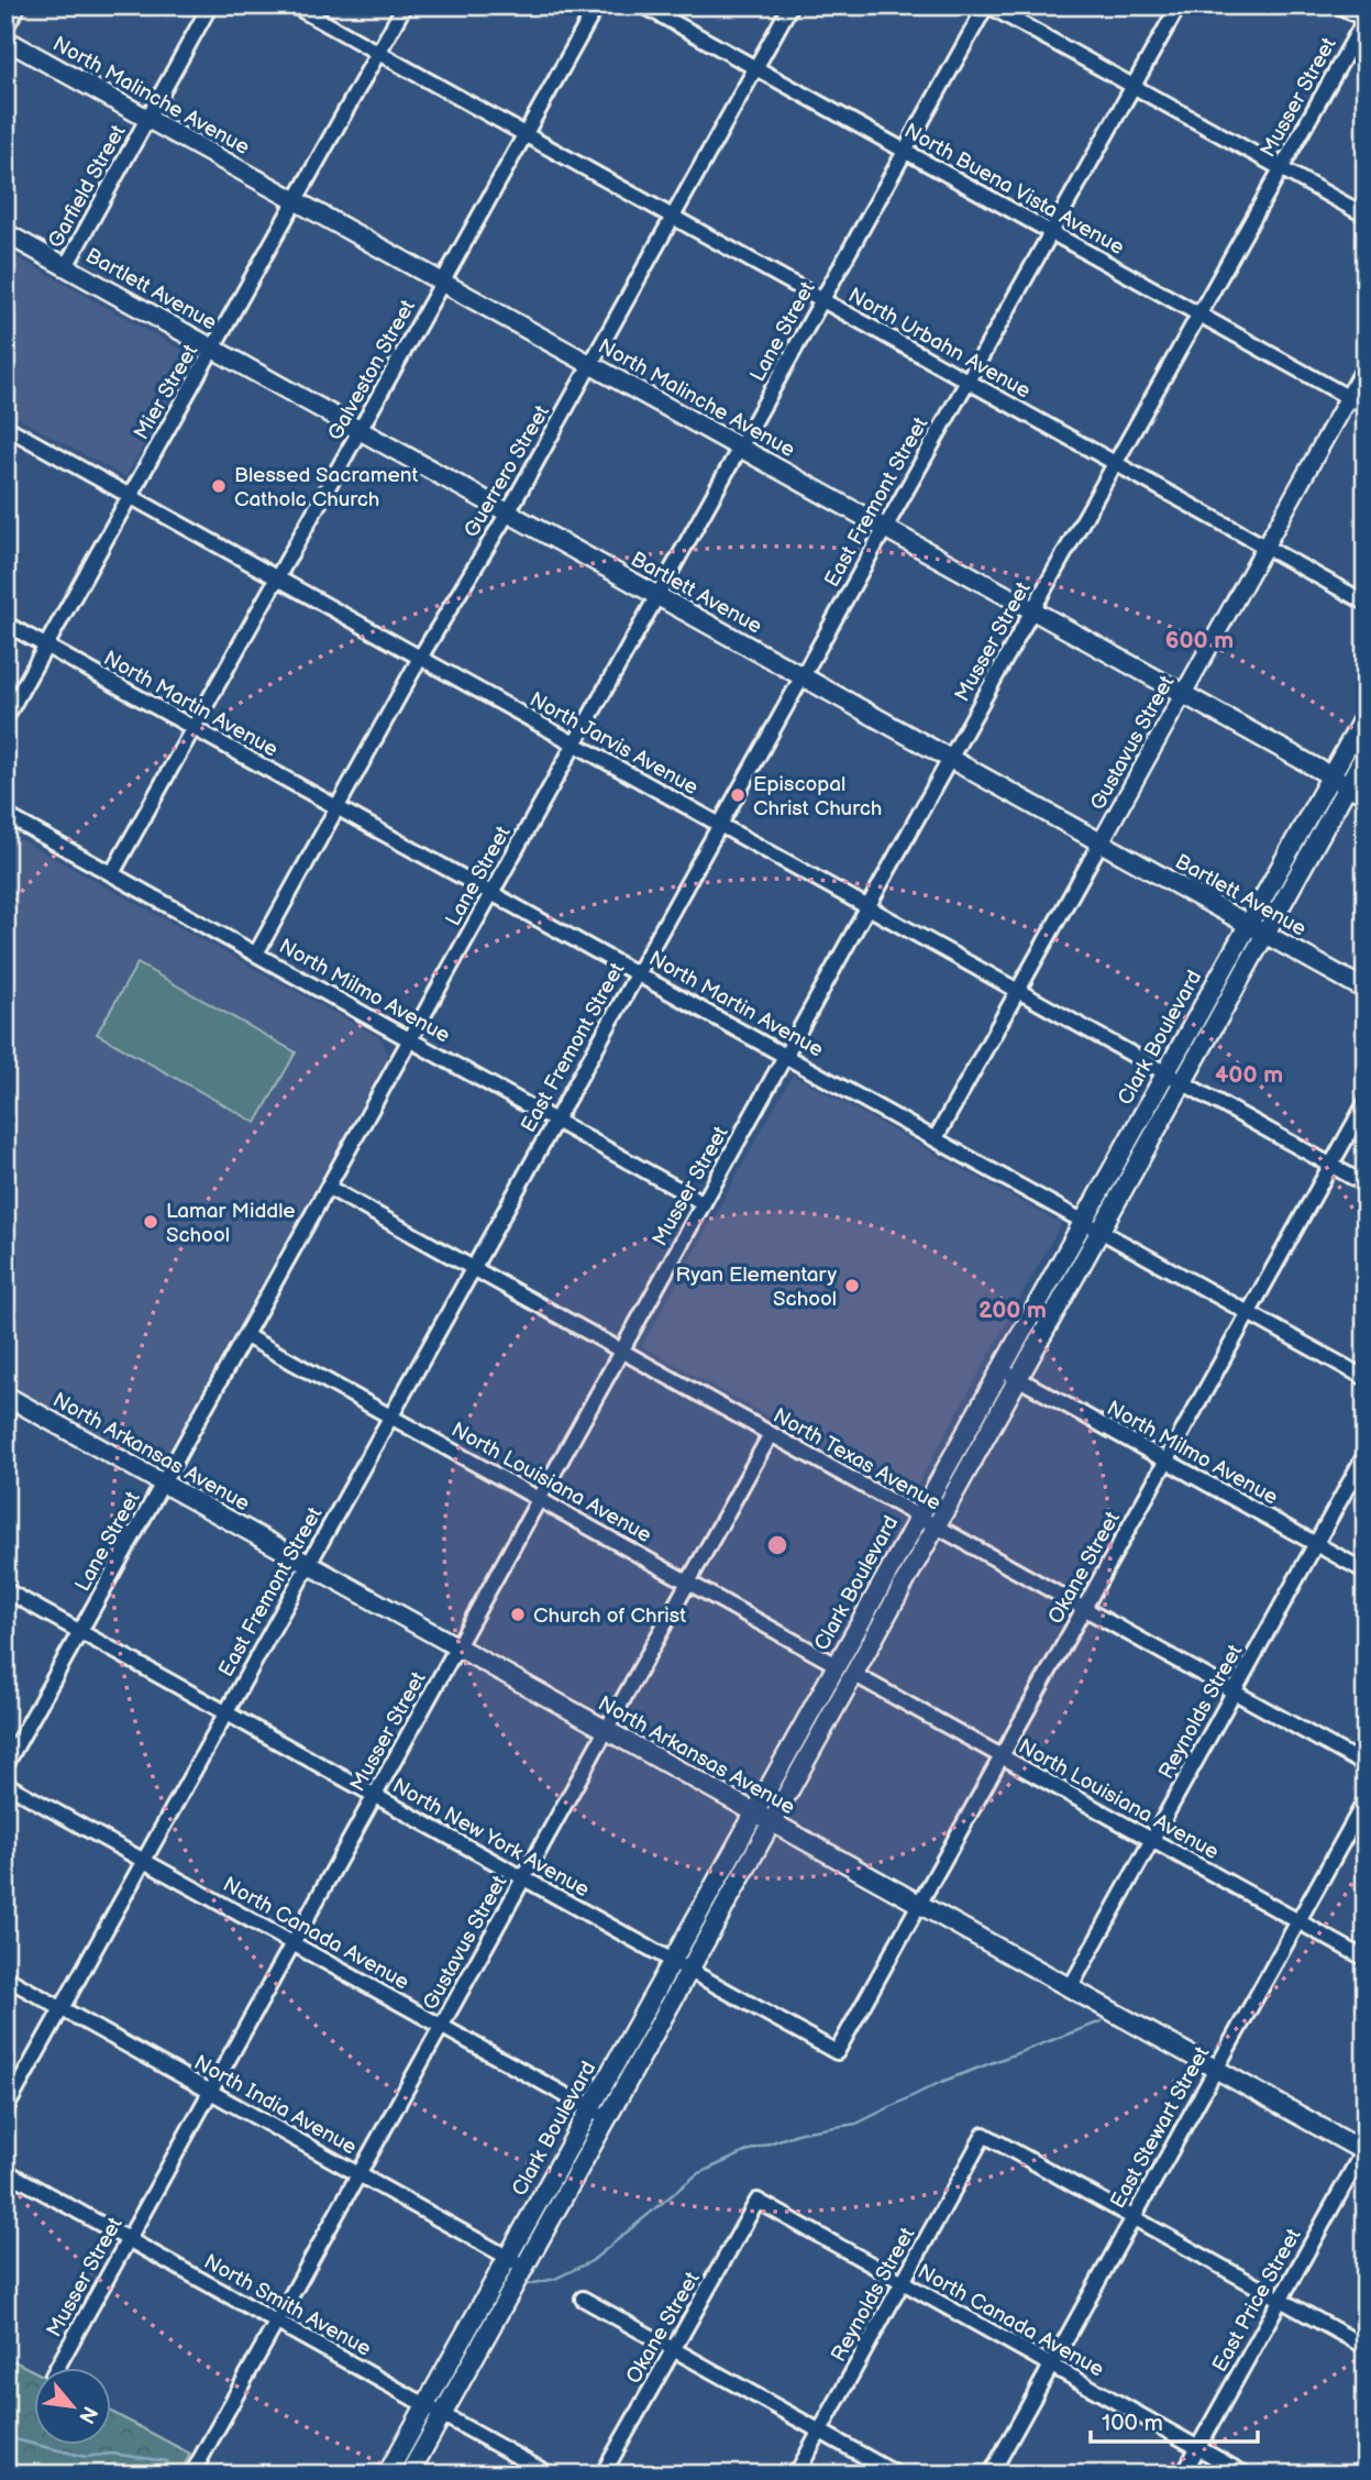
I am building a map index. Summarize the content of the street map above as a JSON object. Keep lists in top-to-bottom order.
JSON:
{
  "streets": {
    "main road": [
      "North Malinche Avenue",
      "Bartlett Avenue",
      "Clark Boulevard",
      "North Arkansas Avenue"
    ],
    "street": [
      "Musser Street",
      "Garfield Street",
      "North Buena Vista Avenue",
      "Lane Street",
      "North Urbahn Avenue",
      "Galveston Street",
      "Mier Street",
      "Guerrero Street",
      "East Fremont Street",
      "North Martin Avenue",
      "North Jarvis Avenue",
      "Gustavus Street",
      "North Milmo Avenue",
      "North Texas Avenue",
      "North Louisiana Avenue",
      "Okane Street",
      "Reynolds Street",
      "North New York Avenue",
      "North Canada Avenue",
      "North India Avenue",
      "East Stewart Street",
      "East Price Street",
      "North Smith Avenue"
    ]
  },
  "crossings": [
    ["North Malinche Avenue", "Musser Street"],
    ["North Malinche Avenue", "Garfield Street"],
    ["North Malinche Avenue", "Lane Street"],
    ["North Malinche Avenue", "Galveston Street"],
    ["North Malinche Avenue", "Mier Street"],
    ["North Malinche Avenue", "Guerrero Street"],
    ["North Malinche Avenue", "East Fremont Street"],
    ["North Malinche Avenue", "Gustavus Street"],
    ["North Malinche Avenue", "Clark Boulevard"],
    ["Musser Street", "North Buena Vista Avenue"],
    ["Musser Street", "Bartlett Avenue"],
    ["Musser Street", "North Urbahn Avenue"],
    ["Musser Street", "North Martin Avenue"],
    ["Musser Street", "North Jarvis Avenue"],
    ["Musser Street", "North Milmo Avenue"],
    ["Musser Street", "North Arkansas Avenue"],
    ["Musser Street", "North Texas Avenue"],
    ["Musser Street", "North Louisiana Avenue"],
    ["Musser Street", "North New York Avenue"],
    ["Musser Street", "North Canada Avenue"],
    ["Musser Street", "North India Avenue"],
    ["Musser Street", "North Smith Avenue"],
    ["Garfield Street", "Bartlett Avenue"],
    ["North Buena Vista Avenue", "Lane Street"],
    ["North Buena Vista Avenue", "Guerrero Street"],
    ["North Buena Vista Avenue", "East Fremont Street"],
    ["North Buena Vista Avenue", "Gustavus Street"],
    ["Bartlett Avenue", "Lane Street"],
    ["Bartlett Avenue", "Galveston Street"],
    ["Bartlett Avenue", "Mier Street"],
    ["Bartlett Avenue", "Guerrero Street"],
    ["Bartlett Avenue", "East Fremont Street"],
    ["Bartlett Avenue", "Gustavus Street"],
    ["Bartlett Avenue", "Clark Boulevard"],
    ["Lane Street", "North Urbahn Avenue"],
    ["Lane Street", "North Martin Avenue"],
    ["Lane Street", "North Jarvis Avenue"],
    ["Lane Street", "North Milmo Avenue"],
    ["Lane Street", "North Arkansas Avenue"],
    ["Lane Street", "North Texas Avenue"],
    ["Lane Street", "North Louisiana Avenue"],
    ["Lane Street", "North New York Avenue"],
    ["North Urbahn Avenue", "Galveston Street"],
    ["North Urbahn Avenue", "Mier Street"],
    ["North Urbahn Avenue", "Guerrero Street"],
    ["North Urbahn Avenue", "East Fremont Street"],
    ["North Urbahn Avenue", "Gustavus Street"],
    ["Galveston Street", "North Martin Avenue"],
    ["Galveston Street", "North Jarvis Avenue"],
    ["Galveston Street", "North Milmo Avenue"],
    ["Mier Street", "North Martin Avenue"],
    ["Mier Street", "North Jarvis Avenue"],
    ["Guerrero Street", "North Martin Avenue"],
    ["Guerrero Street", "North Jarvis Avenue"],
    ["Guerrero Street", "North Milmo Avenue"],
    ["East Fremont Street", "North Martin Avenue"],
    ["East Fremont Street", "North Jarvis Avenue"],
    ["East Fremont Street", "North Milmo Avenue"],
    ["East Fremont Street", "North Arkansas Avenue"],
    ["East Fremont Street", "North Texas Avenue"],
    ["East Fremont Street", "North Louisiana Avenue"],
    ["East Fremont Street", "North New York Avenue"],
    ["East Fremont Street", "North Canada Avenue"],
    ["East Fremont Street", "North India Avenue"],
    ["North Martin Avenue", "Gustavus Street"],
    ["North Martin Avenue", "Clark Boulevard"],
    ["North Martin Avenue", "Okane Street"],
    ["North Jarvis Avenue", "Gustavus Street"],
    ["North Jarvis Avenue", "Clark Boulevard"],
    ["North Jarvis Avenue", "Okane Street"],
    ["Gustavus Street", "North Arkansas Avenue"],
    ["Gustavus Street", "North Texas Avenue"],
    ["Gustavus Street", "North Louisiana Avenue"],
    ["Gustavus Street", "North New York Avenue"],
    ["Gustavus Street", "North Canada Avenue"],
    ["Gustavus Street", "North India Avenue"],
    ["Gustavus Street", "North Smith Avenue"],
    ["North Milmo Avenue", "Clark Boulevard"],
    ["North Milmo Avenue", "Okane Street"],
    ["North Milmo Avenue", "Reynolds Street"],
    ["Clark Boulevard", "North Arkansas Avenue"],
    ["Clark Boulevard", "North Texas Avenue"],
    ["Clark Boulevard", "North Louisiana Avenue"],
    ["Clark Boulevard", "North New York Avenue"],
    ["Clark Boulevard", "North Canada Avenue"],
    ["Clark Boulevard", "North India Avenue"],
    ["Clark Boulevard", "North Smith Avenue"],
    ["North Arkansas Avenue", "Okane Street"],
    ["North Arkansas Avenue", "Reynolds Street"],
    ["North Arkansas Avenue", "East Stewart Street"],
    ["North Arkansas Avenue", "East Price Street"],
    ["North Texas Avenue", "Okane Street"],
    ["North Texas Avenue", "Reynolds Street"],
    ["North Louisiana Avenue", "Okane Street"],
    ["North Louisiana Avenue", "Reynolds Street"],
    ["North Louisiana Avenue", "East Stewart Street"],
    ["Okane Street", "North New York Avenue"],
    ["Okane Street", "North Canada Avenue"],
    ["Reynolds Street", "North Canada Avenue"],
    ["Reynolds Street", "East Stewart Street"],
    ["North Canada Avenue", "East Stewart Street"],
    ["North Canada Avenue", "East Price Street"]
  ],
  "places": [
    "Blessed Sacrament Catholc Church",
    "Episcopal Christ Church",
    "Lamar Middle School",
    "Ryan Elementary School",
    "Church of Christ"
  ],
  "scale_bar": "100 m",
  "north": "bottom right",
  "rings": ["600 m", "400 m", "200 m"]
}
